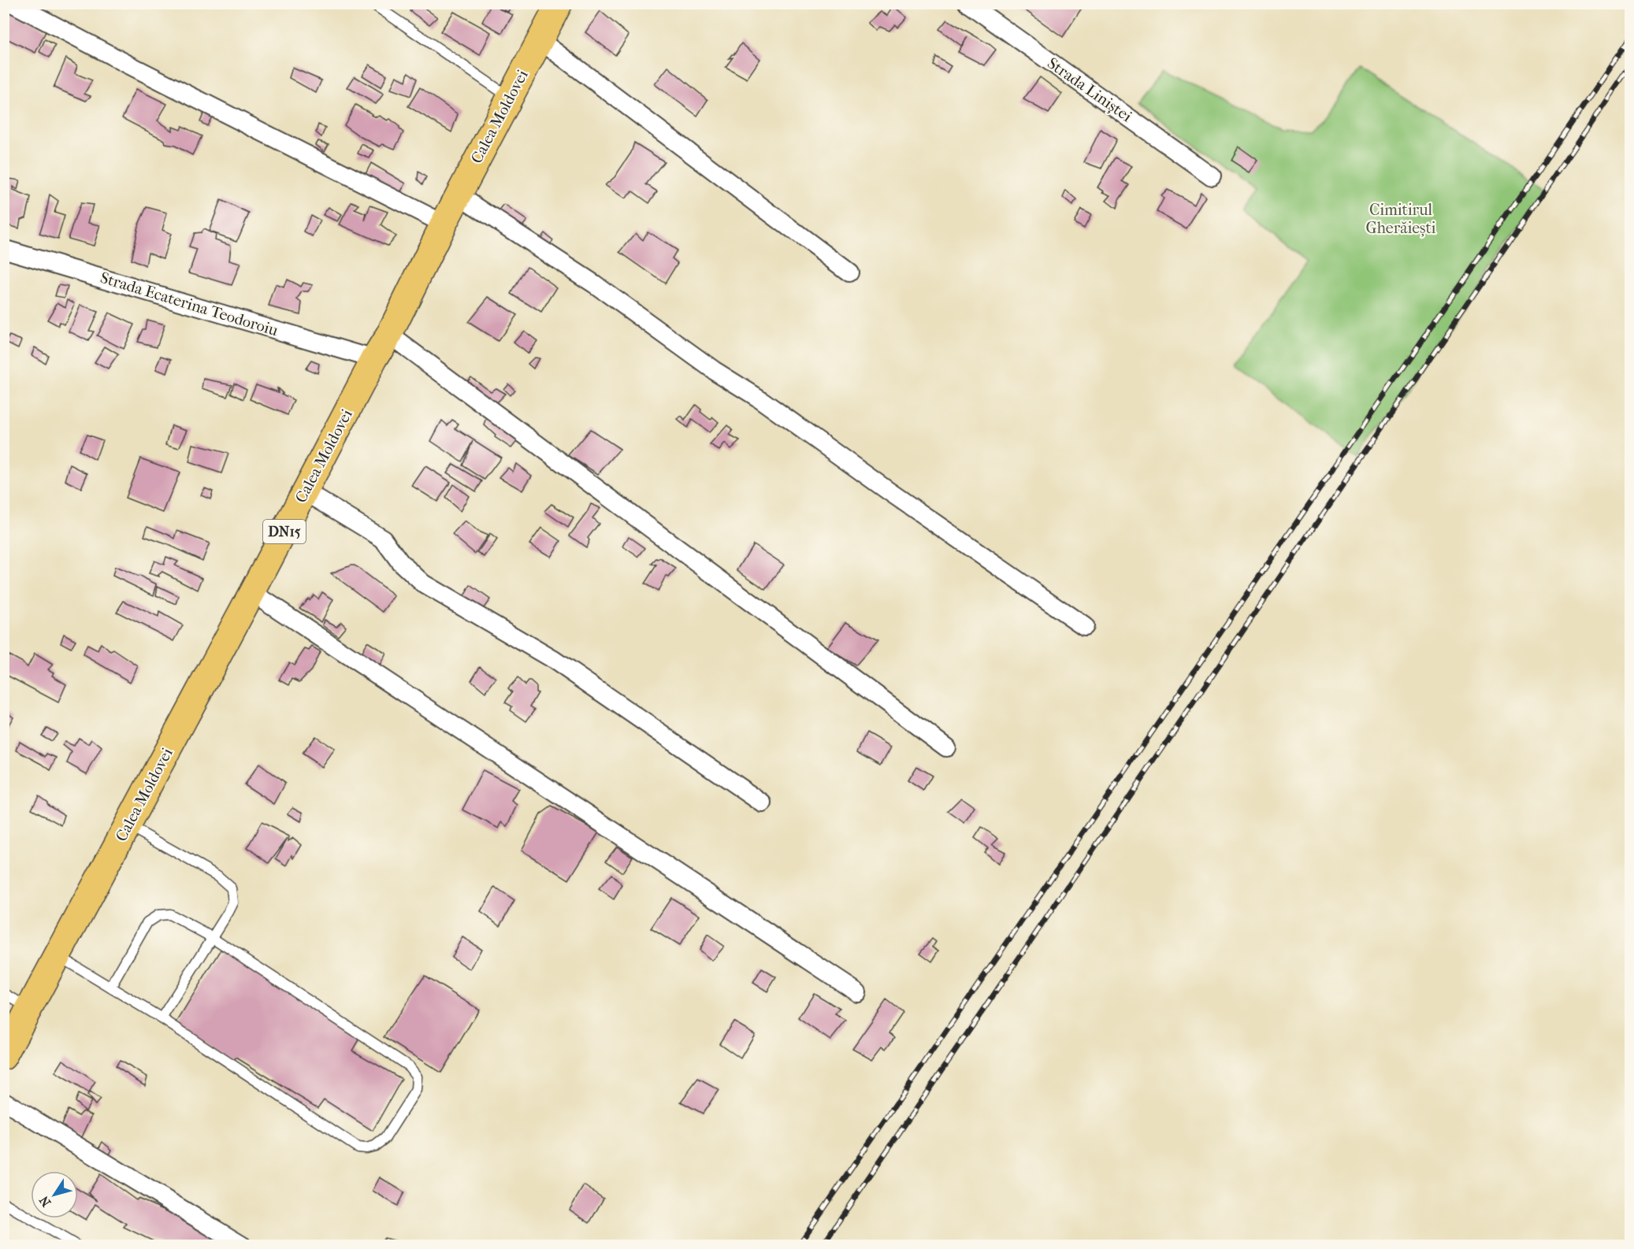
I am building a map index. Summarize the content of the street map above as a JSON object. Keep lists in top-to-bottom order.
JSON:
{
  "streets": {
    "main road": ["Calea Moldovei", "DN15"],
    "street": ["Strada Liniștei", "Strada Ecaterina Teodoroiu"]
  },
  "crossings": [
    ["Calea Moldovei", "Strada Ecaterina Teodoroiu"]
  ],
  "parks": ["Cimitirul Gherăiești"],
  "north": "bottom left"
}
